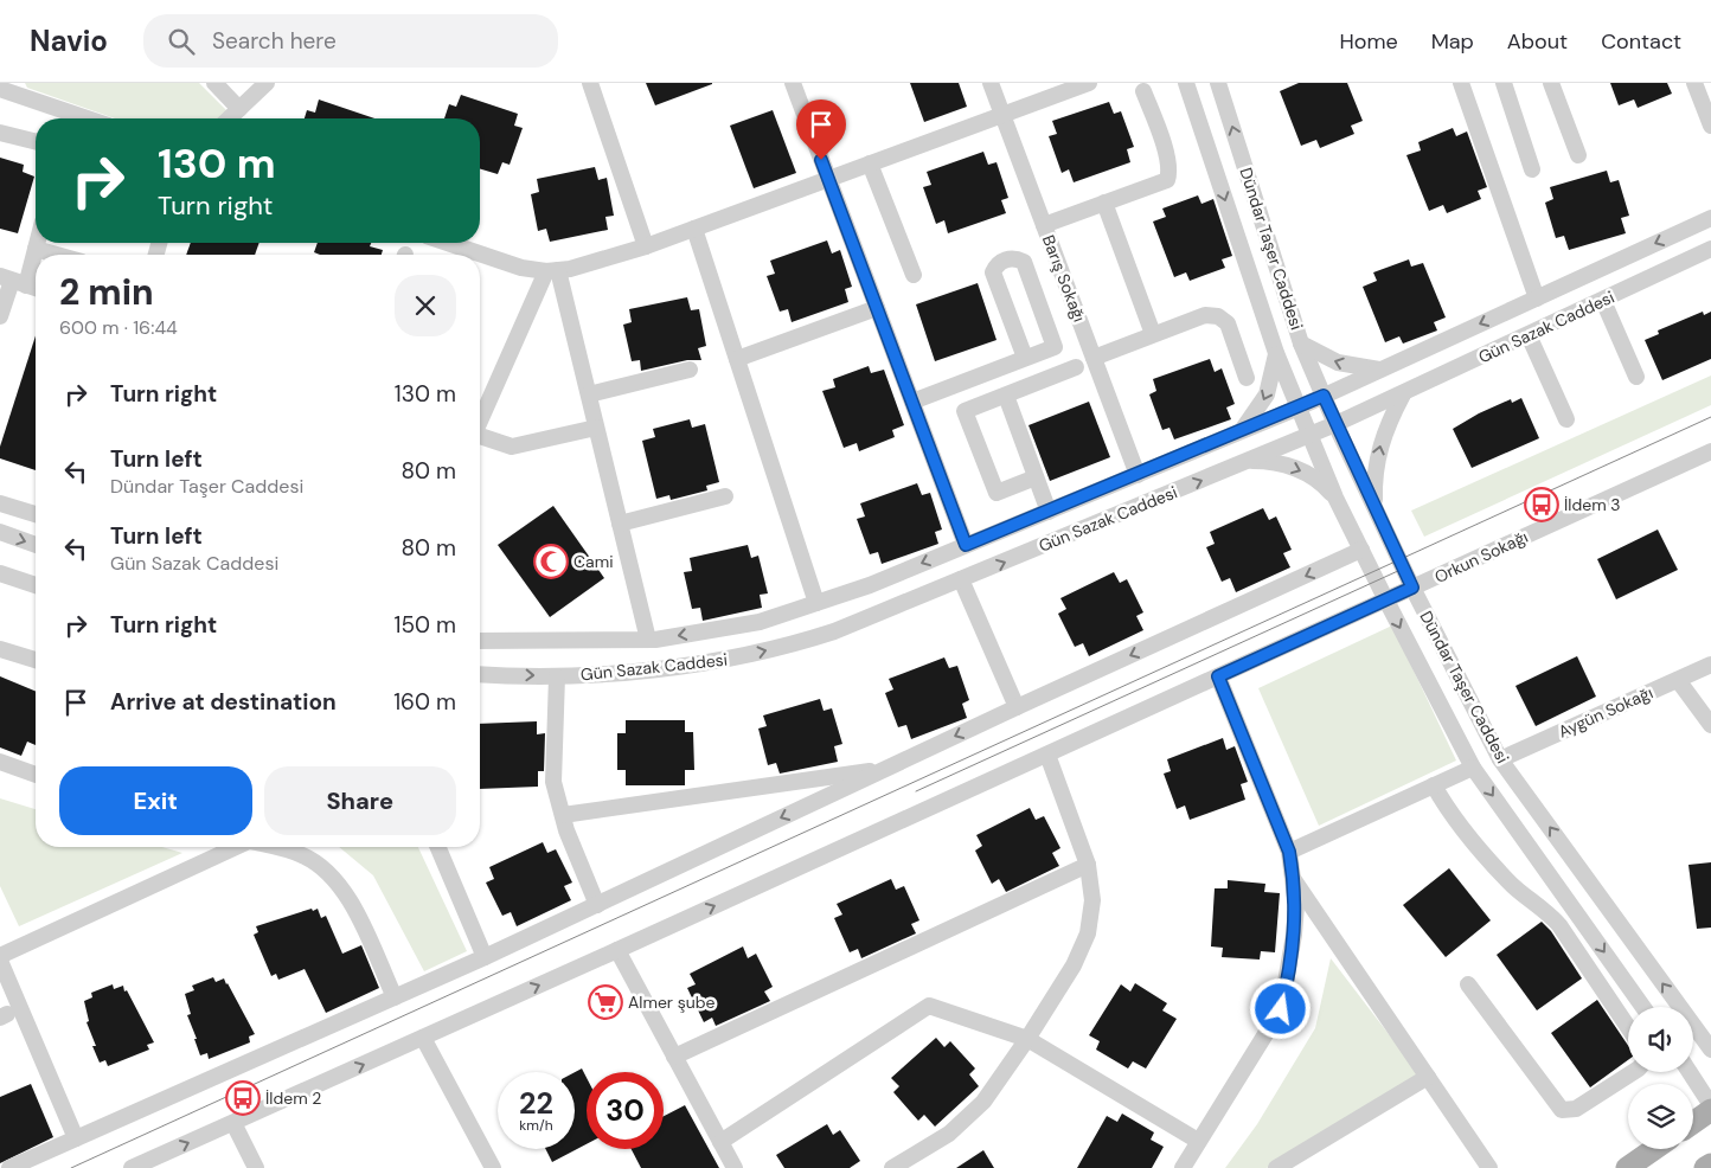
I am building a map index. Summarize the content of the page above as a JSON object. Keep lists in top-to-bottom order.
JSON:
{
  "streets": {
    "street": [
      "Dündar Taşer Caddesi",
      "Barış Sokağı",
      "Gün Sazak Caddesi",
      "Orkun Sokağı",
      "Aygün Sokağı"
    ]
  },
  "crossings": [
    ["Dündar Taşer Caddesi", "Gün Sazak Caddesi"],
    ["Dündar Taşer Caddesi", "Orkun Sokağı"],
    ["Dündar Taşer Caddesi", "Aygün Sokağı"],
    ["Barış Sokağı", "Gün Sazak Caddesi"]
  ],
  "places": {
    "bus stop": ["İldem 3", "İldem 2"],
    "mosque": ["Cami"],
    "supermarket": ["Almer şube"]
  },
  "page": {
    "header": "Navio",
    "search": "Search here",
    "nav": [
      "Home",
      "Map",
      "About",
      "Contact"
    ],
    "turn": ["130 m", "Turn right"],
    "heading": ["2 min", "600 m · 16:44"],
    "list": [
      {
        "name": "Turn right",
        "value": "130 m"
      },
      {
        "name": "Turn left",
        "note": "Dündar Taşer Caddesi",
        "value": "80 m"
      },
      {
        "name": "Turn left",
        "note": "Gün Sazak Caddesi",
        "value": "80 m"
      },
      {
        "name": "Turn right",
        "value": "150 m"
      },
      {
        "name": "Arrive at destination",
        "value": "160 m"
      }
    ],
    "buttons": ["Exit", "Share"],
    "speed": "22 km/h",
    "limit": "30"
  }
}
